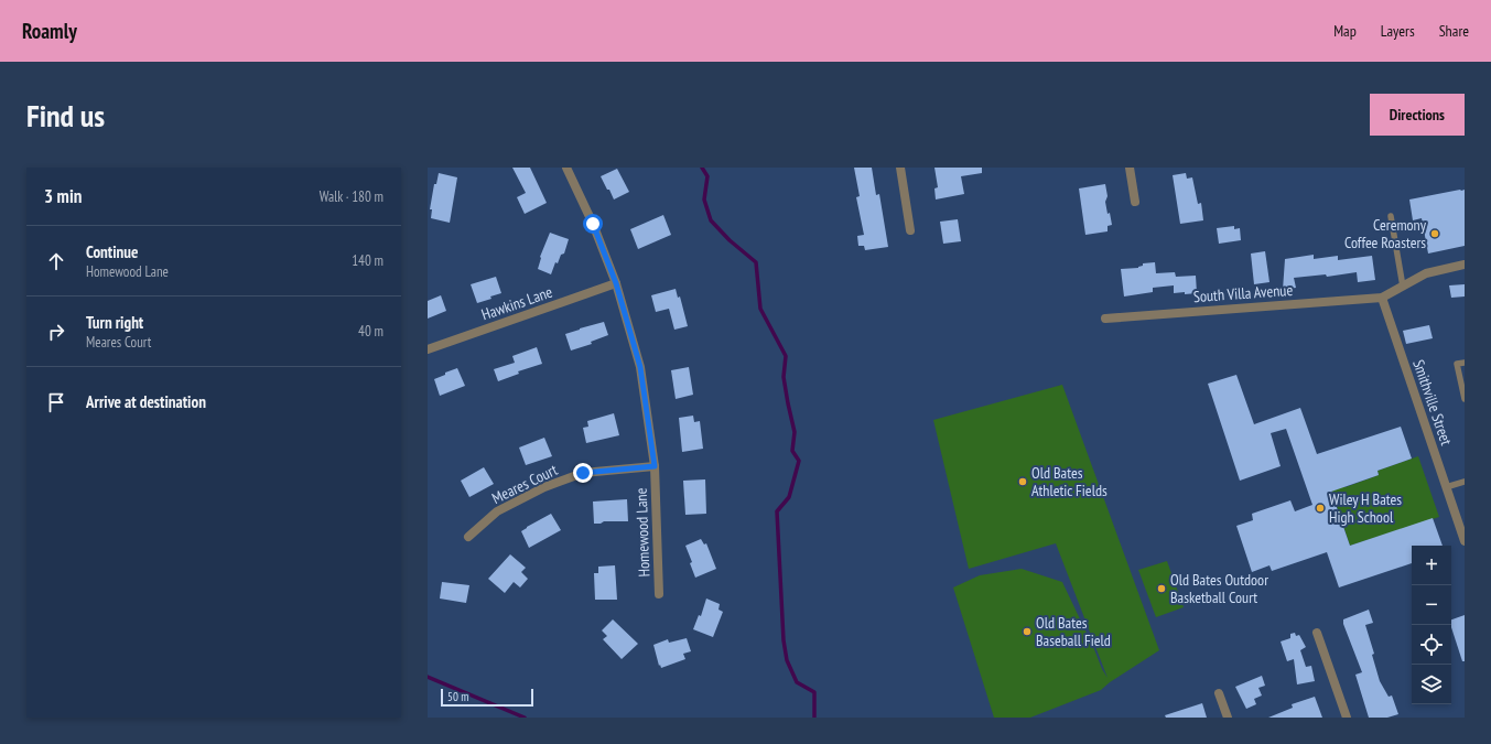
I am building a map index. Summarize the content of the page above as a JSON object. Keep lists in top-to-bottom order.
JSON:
{
  "streets": {
    "street": [
      "South Villa Avenue",
      "Hawkins Lane",
      "Smithville Street",
      "Meares Court",
      "Homewood Lane"
    ]
  },
  "crossings": [
    ["South Villa Avenue", "Smithville Street"],
    ["Hawkins Lane", "Homewood Lane"],
    ["Meares Court", "Homewood Lane"]
  ],
  "places": [
    "Ceremony Coffee Roasters",
    "Old Bates Athletic Fields",
    "Wiley H Bates High School",
    "Old Bates Outdoor Basketball Court",
    "Old Bates Baseball Field"
  ],
  "scale_bar": "50 m",
  "page": {
    "header": "Roamly",
    "nav": ["Map", "Layers", "Share"],
    "buttons": "Directions",
    "title": "Find us",
    "heading": ["3 min", "Walk · 180 m"],
    "list": [
      ["Continue", "Homewood Lane", "140 m"],
      ["Turn right", "Meares Court", "40 m"],
      "Arrive at destination"
    ],
    "map_buttons": ["+", "−"],
    "scale": "50 m"
  }
}
